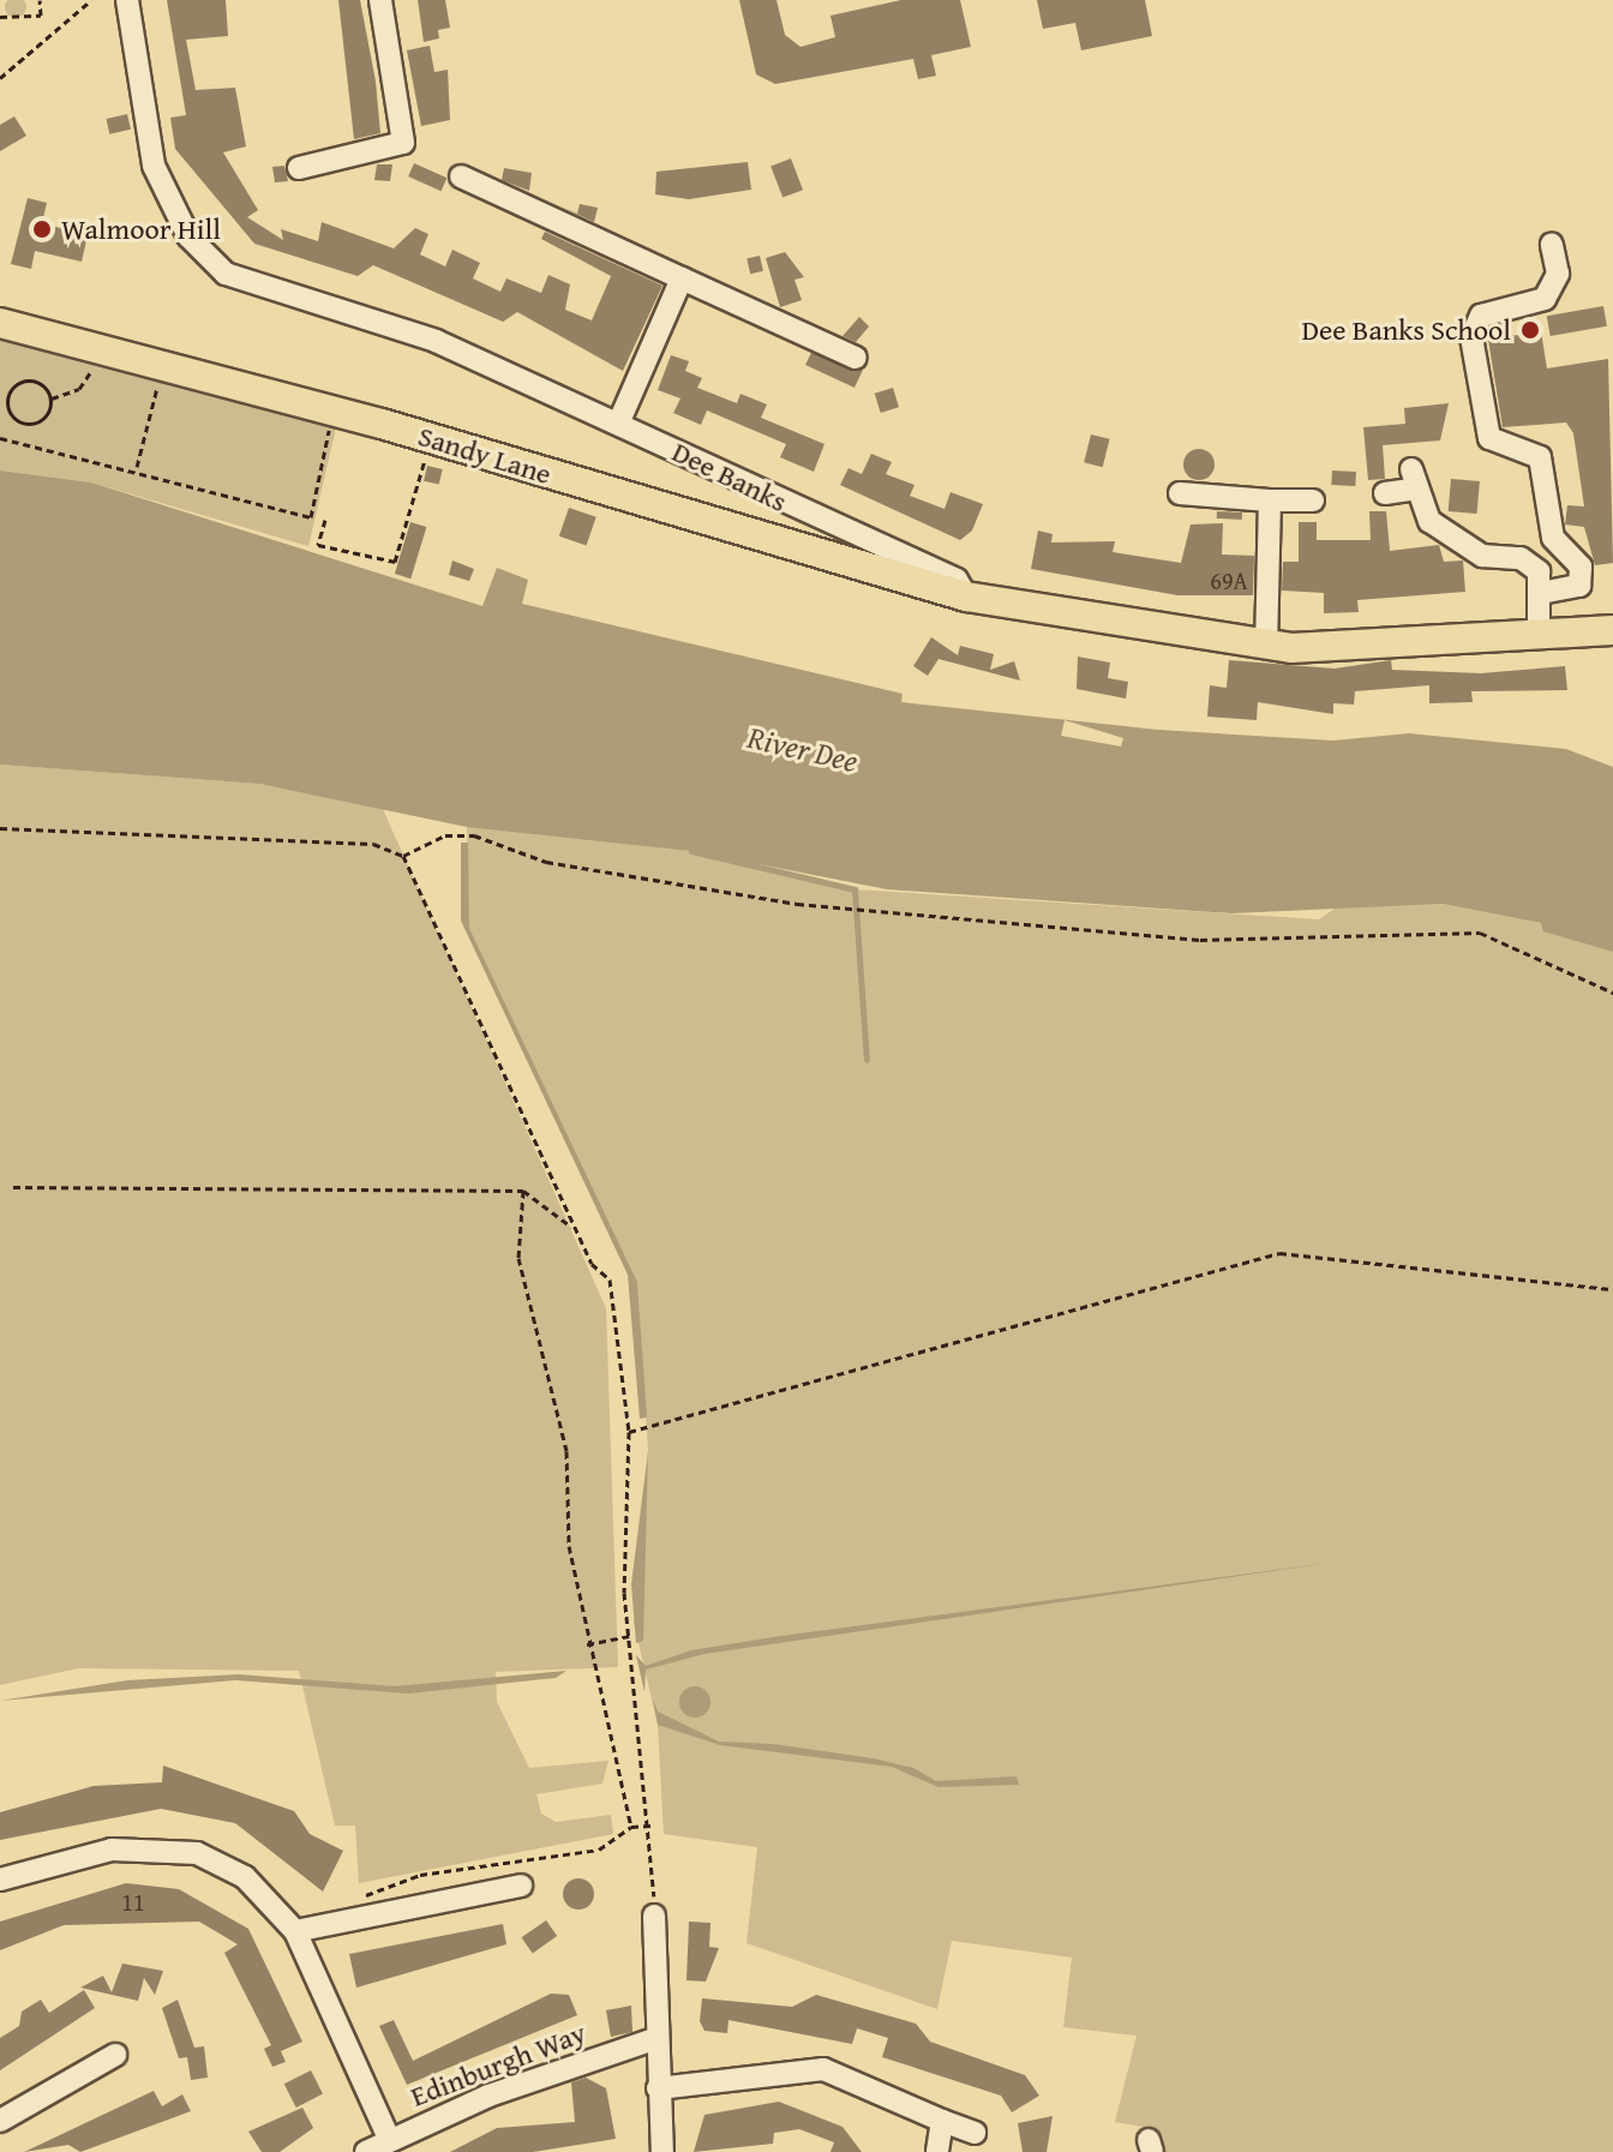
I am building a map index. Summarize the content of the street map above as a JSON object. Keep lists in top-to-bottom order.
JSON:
{
  "streets": {
    "main road": ["Sandy Lane", "Dee Banks"],
    "street": ["Edinburgh Way"]
  },
  "crossings": [
    ["Sandy Lane", "Dee Banks"]
  ],
  "water": ["River Dee"],
  "places": ["Walmoor Hill", "Dee Banks School"],
  "house_numbers": ["69A", "11"]
}
